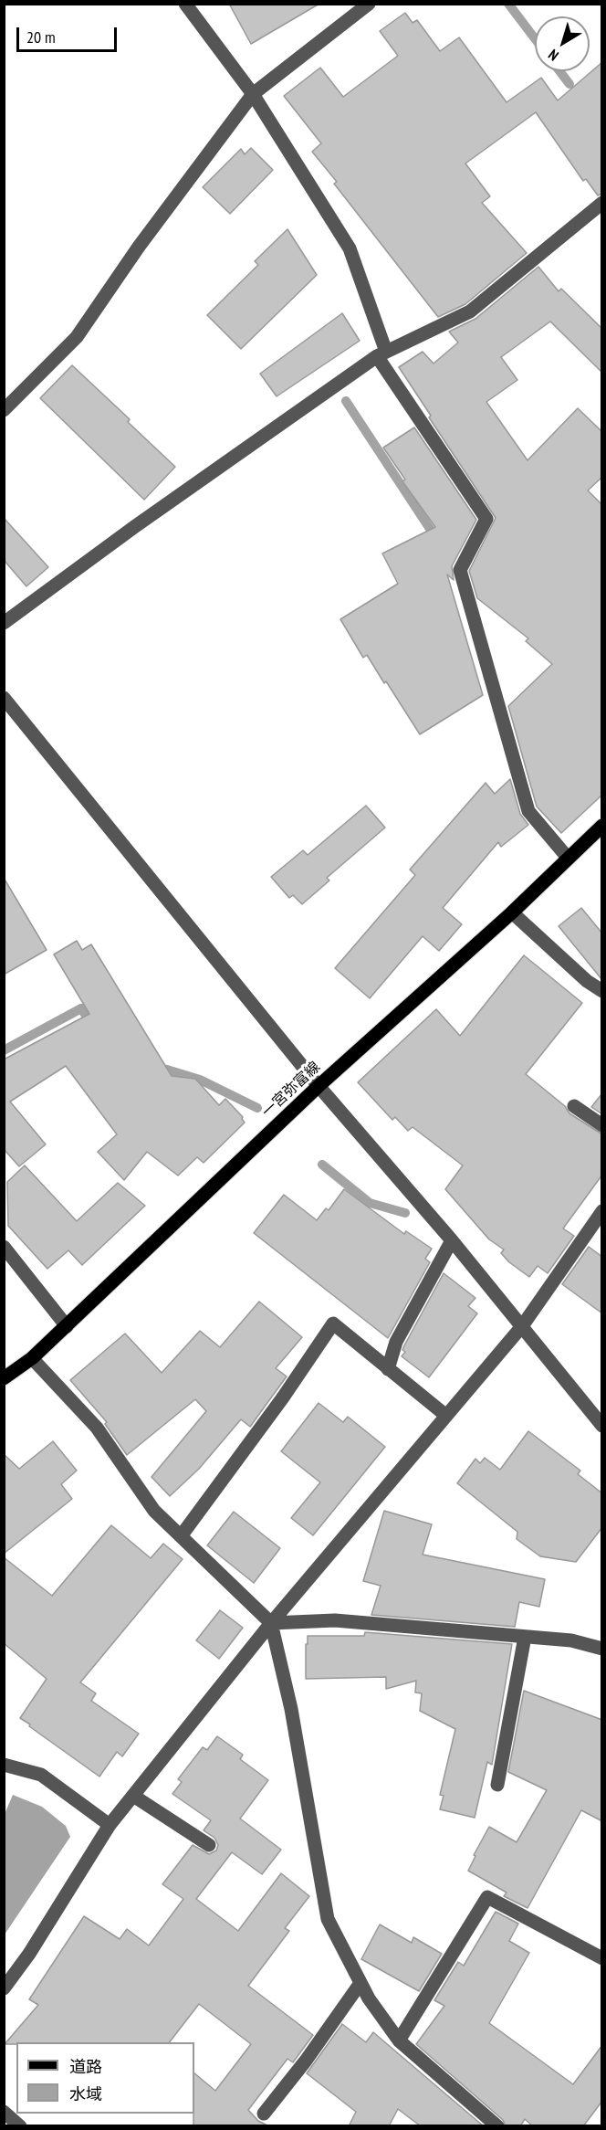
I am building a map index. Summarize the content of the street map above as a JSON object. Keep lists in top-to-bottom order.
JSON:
{
  "streets": {
    "main road": ["一宮弥富線"]
  },
  "legend": ["道路", "水域"],
  "scale_bar": "20 m",
  "north": "bottom left"
}
